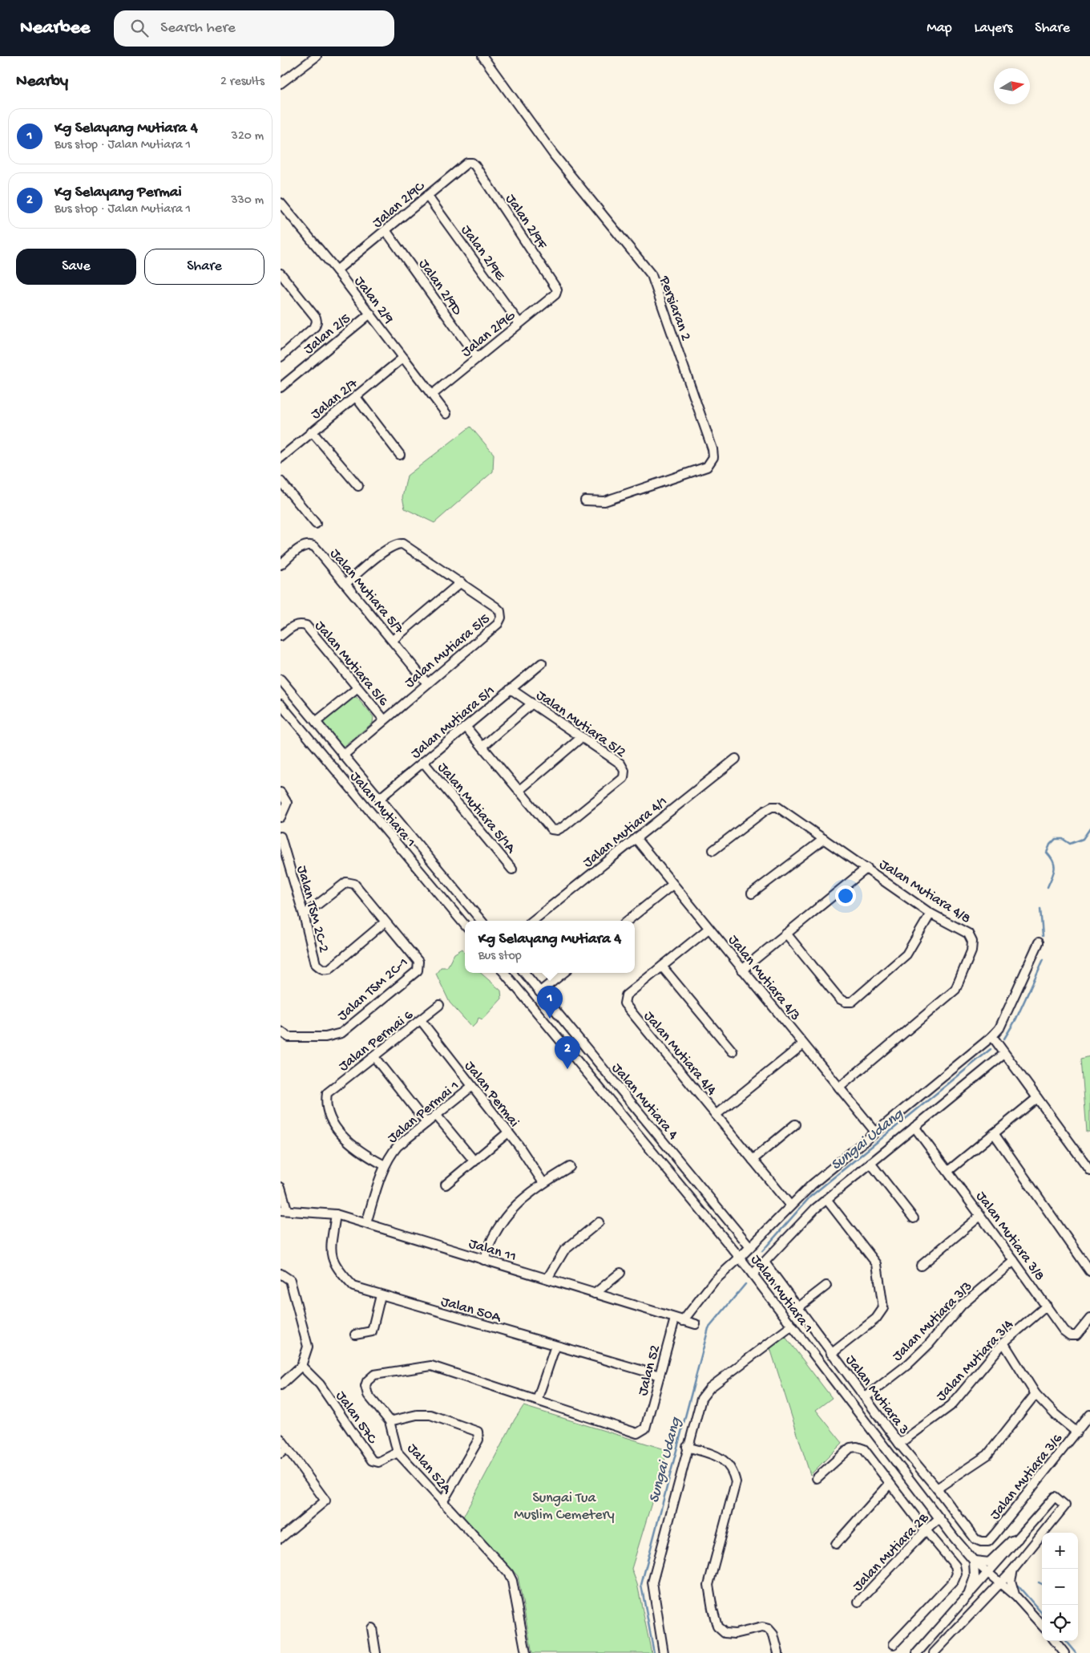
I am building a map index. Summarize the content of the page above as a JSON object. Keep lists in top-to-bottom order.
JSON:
{
  "streets": {
    "street": [
      "Jalan 2/9C",
      "Jalan 2/9F",
      "Jalan 2/9E",
      "Jalan 2/9D",
      "Jalan 2/9",
      "Persiaran 2",
      "Jalan 2/5",
      "Jalan 2/9G",
      "Jalan 2/7",
      "Jalan Mutiara 5/7",
      "Jalan Mutiara 5/5",
      "Jalan Mutiara 5/6",
      "Jalan Mutiara 5/1",
      "Jalan Mutiara 5/2",
      "Jalan Mutiara 5/1A",
      "Jalan Mutiara 1",
      "Jalan Mutiara 4/1",
      "Jalan Mutiara 4/8",
      "Jalan TSM 2C-2",
      "Jalan Mutiara 4/3",
      "Jalan TSM 2C-1",
      "Jalan Permai 6",
      "Jalan Mutiara 4/4",
      "Jalan Permai",
      "Jalan Mutiara 4",
      "Jalan Permai 1",
      "Jalan Mutiara 3/8",
      "Jalan 11",
      "Jalan 50A",
      "Jalan Mutiara 3/3",
      "Jalan Mutiara 3/4",
      "Jalan 52",
      "Jalan Mutiara 3",
      "Jalan 57C",
      "Jalan 52A",
      "Jalan Mutiara 3/6",
      "Jalan Mutiara 2B"
    ]
  },
  "crossings": [
    ["Jalan 2/9C", "Jalan 2/9F"],
    ["Jalan 2/9C", "Jalan 2/9E"],
    ["Jalan 2/9C", "Jalan 2/9D"],
    ["Jalan 2/9C", "Jalan 2/9"],
    ["Jalan 2/9F", "Jalan 2/9G"],
    ["Jalan 2/9E", "Jalan 2/9G"],
    ["Jalan 2/9D", "Jalan 2/9G"],
    ["Jalan 2/9", "Jalan 2/5"],
    ["Jalan 2/9", "Jalan 2/9G"],
    ["Jalan 2/9", "Jalan 2/7"],
    ["Jalan Mutiara 5/7", "Jalan Mutiara 5/5"],
    ["Jalan Mutiara 5/5", "Jalan Mutiara 5/6"],
    ["Jalan Mutiara 5/1", "Jalan Mutiara 5/2"],
    ["Jalan Mutiara 5/1", "Jalan Mutiara 5/1A"],
    ["Jalan Mutiara 1", "Jalan Mutiara 2B"],
    ["Jalan Mutiara 4/1", "Jalan Mutiara 4/3"],
    ["Jalan Mutiara 4/8", "Jalan Mutiara 4/3"],
    ["Jalan TSM 2C-2", "Jalan TSM 2C-1"],
    ["Jalan Mutiara 4/3", "Jalan Mutiara 4/4"],
    ["Jalan Permai 6", "Jalan Permai"],
    ["Jalan Permai 6", "Jalan Permai 1"],
    ["Jalan Permai", "Jalan Permai 1"],
    ["Jalan Permai 1", "Jalan 11"],
    ["Jalan Mutiara 3/8", "Jalan Mutiara 3/3"],
    ["Jalan Mutiara 3/8", "Jalan Mutiara 3/4"],
    ["Jalan 11", "Jalan 50A"],
    ["Jalan 11", "Jalan 52"],
    ["Jalan 50A", "Jalan 52"],
    ["Jalan Mutiara 3/3", "Jalan Mutiara 3"],
    ["Jalan Mutiara 3/4", "Jalan Mutiara 3"],
    ["Jalan 52", "Jalan 52A"],
    ["Jalan Mutiara 3", "Jalan Mutiara 3/6"],
    ["Jalan 57C", "Jalan 52A"]
  ],
  "water": ["Sungai Udang"],
  "parks": ["Sungai Tua Muslim Cemetery"],
  "north": "right",
  "page": {
    "header": "Nearbee",
    "search": "Search here",
    "nav": ["Map", "Layers", "Share"],
    "heading": ["Nearby", "2 results"],
    "list": [
      {
        "mark": "1",
        "name": "Kg Selayang Mutiara 4",
        "note": "Bus stop · Jalan Mutiara 1",
        "value": "320 m"
      },
      {
        "mark": "2",
        "name": "Kg Selayang Permai",
        "note": "Bus stop · Jalan Mutiara 1",
        "value": "330 m"
      }
    ],
    "buttons": ["Save", "Share"],
    "popup": ["Kg Selayang Mutiara 4", "Bus stop"],
    "pins": ["1", "2"],
    "map_buttons": ["+", "−"]
  }
}
